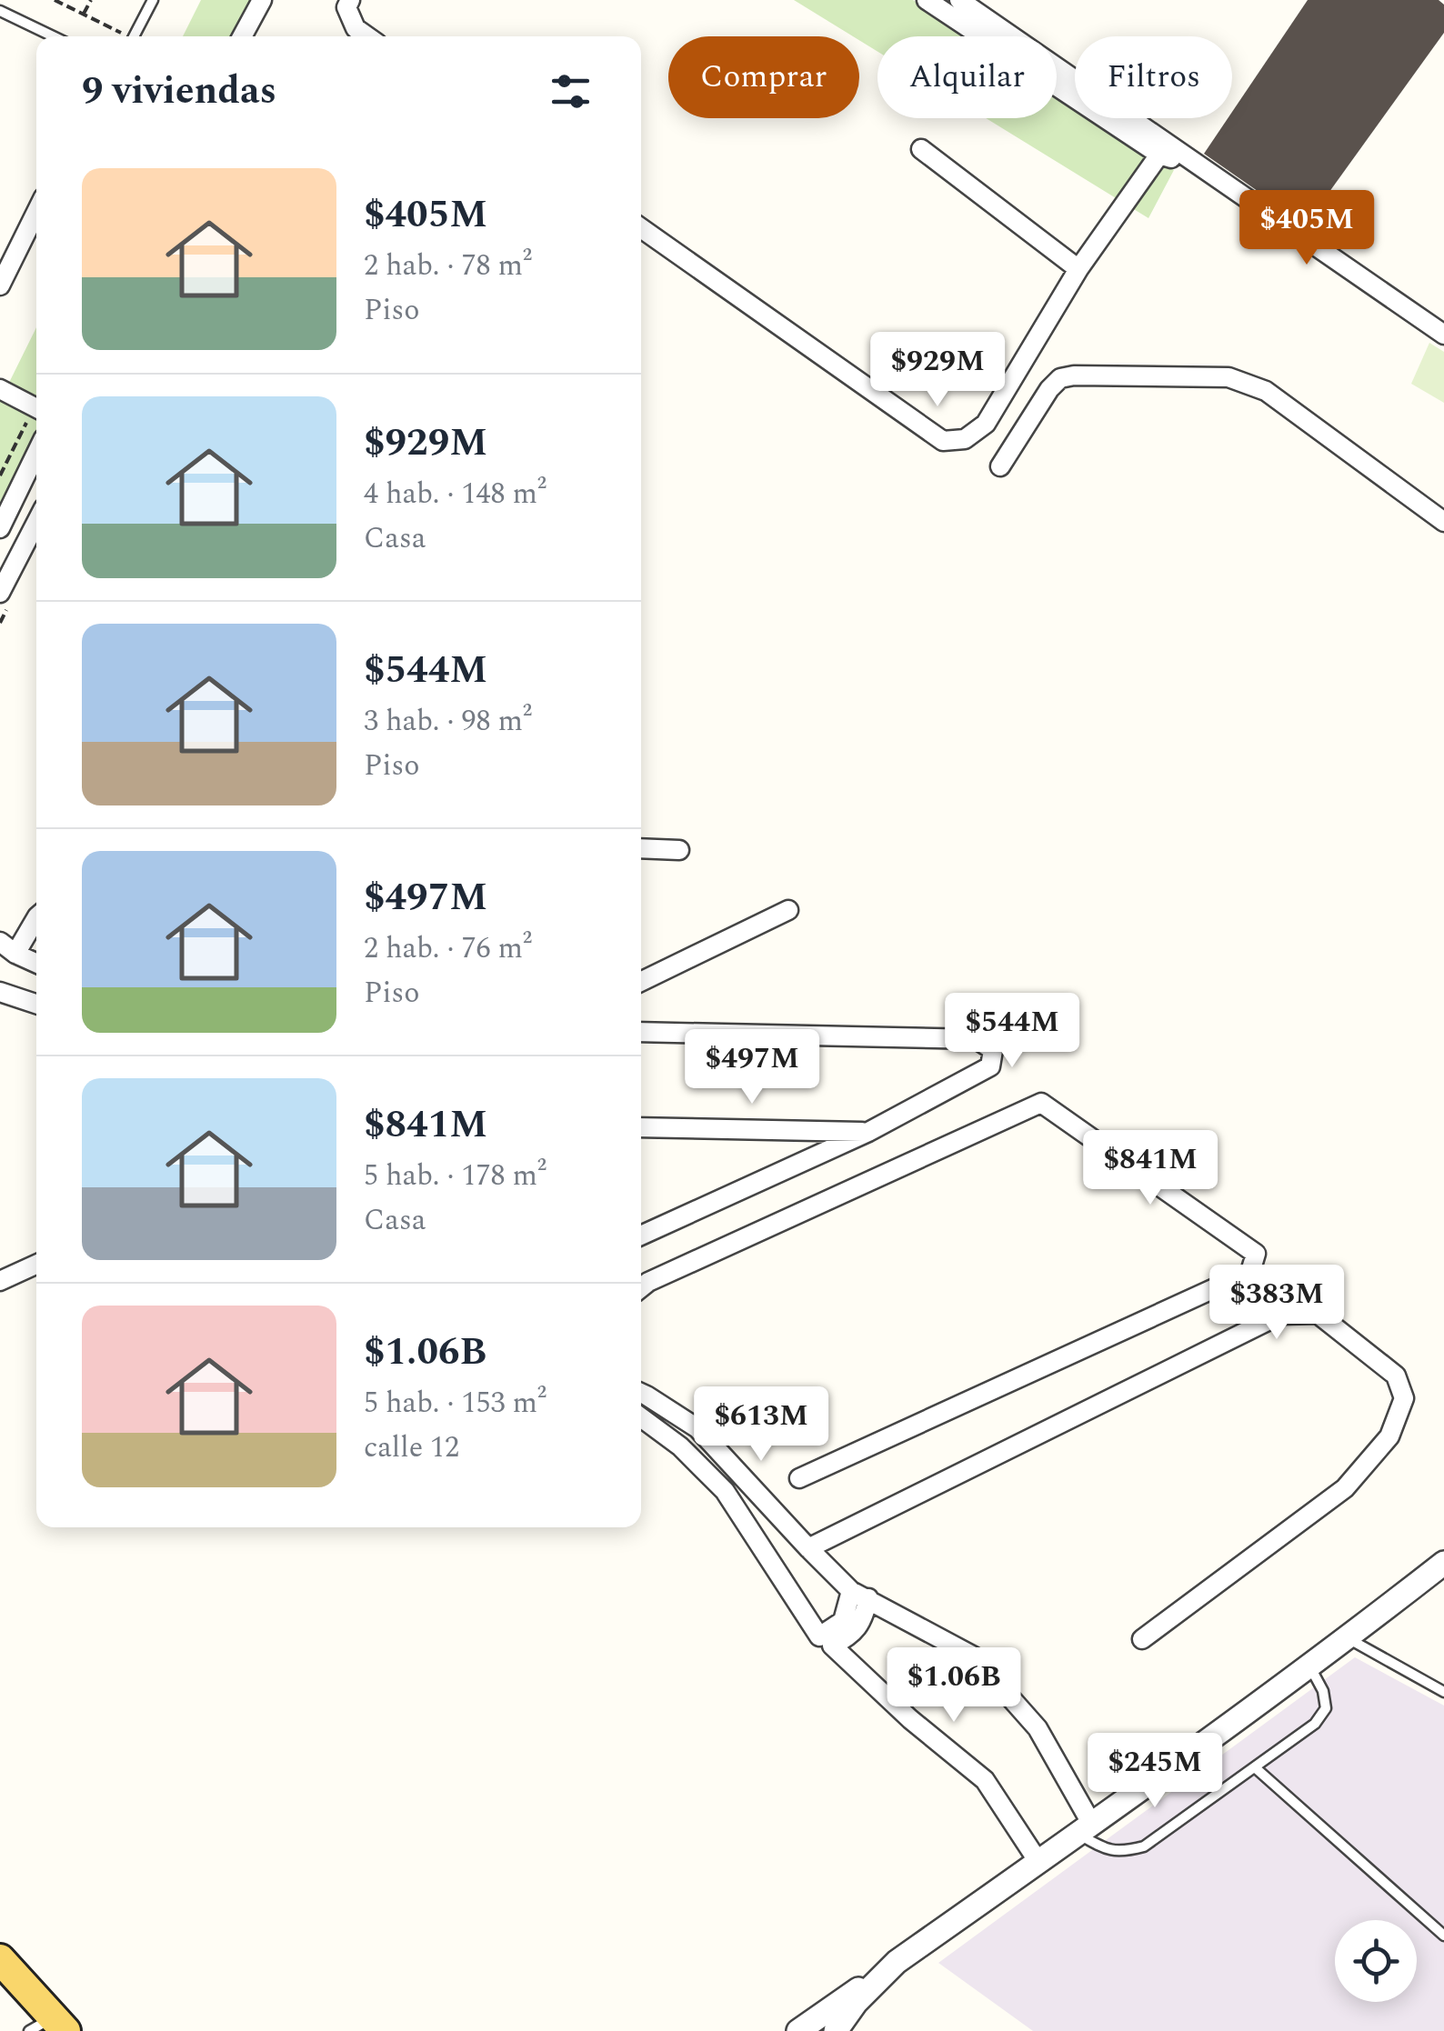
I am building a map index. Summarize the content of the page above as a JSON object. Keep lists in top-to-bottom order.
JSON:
{
  "page": {
    "chip": ["Comprar", "Alquilar", "Filtros"],
    "heading": "9 viviendas",
    "list": [
      {
        "name": "$405M",
        "note": "2 hab. · 78 m² · Piso"
      },
      {
        "name": "$929M",
        "note": "4 hab. · 148 m² · Casa"
      },
      {
        "name": "$544M",
        "note": "3 hab. · 98 m² · Piso"
      },
      {
        "name": "$497M",
        "note": "2 hab. · 76 m² · Piso"
      },
      {
        "name": "$841M",
        "note": "5 hab. · 178 m² · Casa"
      },
      {
        "name": "$1.06B",
        "note": "5 hab. · 153 m² · calle 12"
      }
    ],
    "price": [
      "$405M",
      "$929M",
      "$544M",
      "$497M",
      "$841M",
      "$383M",
      "$613M",
      "$1.06B",
      "$245M"
    ]
  }
}
